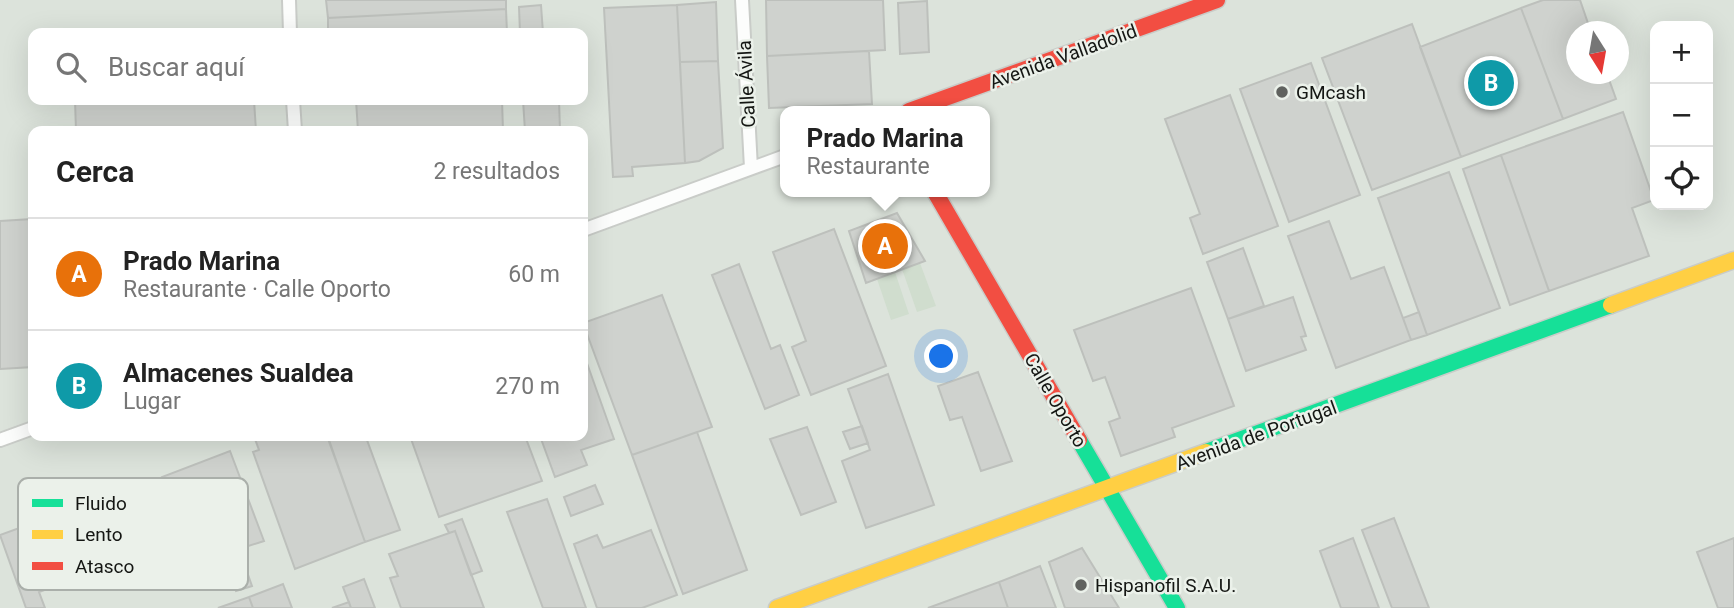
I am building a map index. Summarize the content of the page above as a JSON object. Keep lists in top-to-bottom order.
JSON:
{
  "streets": {
    "street": [
      "Avenida Valladolid",
      "Calle Ávila",
      "Calle Oporto",
      "Avenida de Portugal"
    ]
  },
  "crossings": [
    ["Calle Oporto", "Avenida de Portugal"]
  ],
  "places": ["GMcash", "Hispanofil S.A.U."],
  "legend": ["Fluido", "Lento", "Atasco"],
  "north": "bottom",
  "page": {
    "map_buttons": ["+", "−"],
    "search": "Buscar aquí",
    "pins": ["B", "A"],
    "popup": ["Prado Marina", "Restaurante"],
    "heading": ["Cerca", "2 resultados"],
    "list": [
      {
        "mark": "A",
        "name": "Prado Marina",
        "note": "Restaurante · Calle Oporto",
        "value": "60 m"
      },
      {
        "mark": "B",
        "name": "Almacenes Sualdea",
        "note": "Lugar",
        "value": "270 m"
      }
    ]
  }
}
